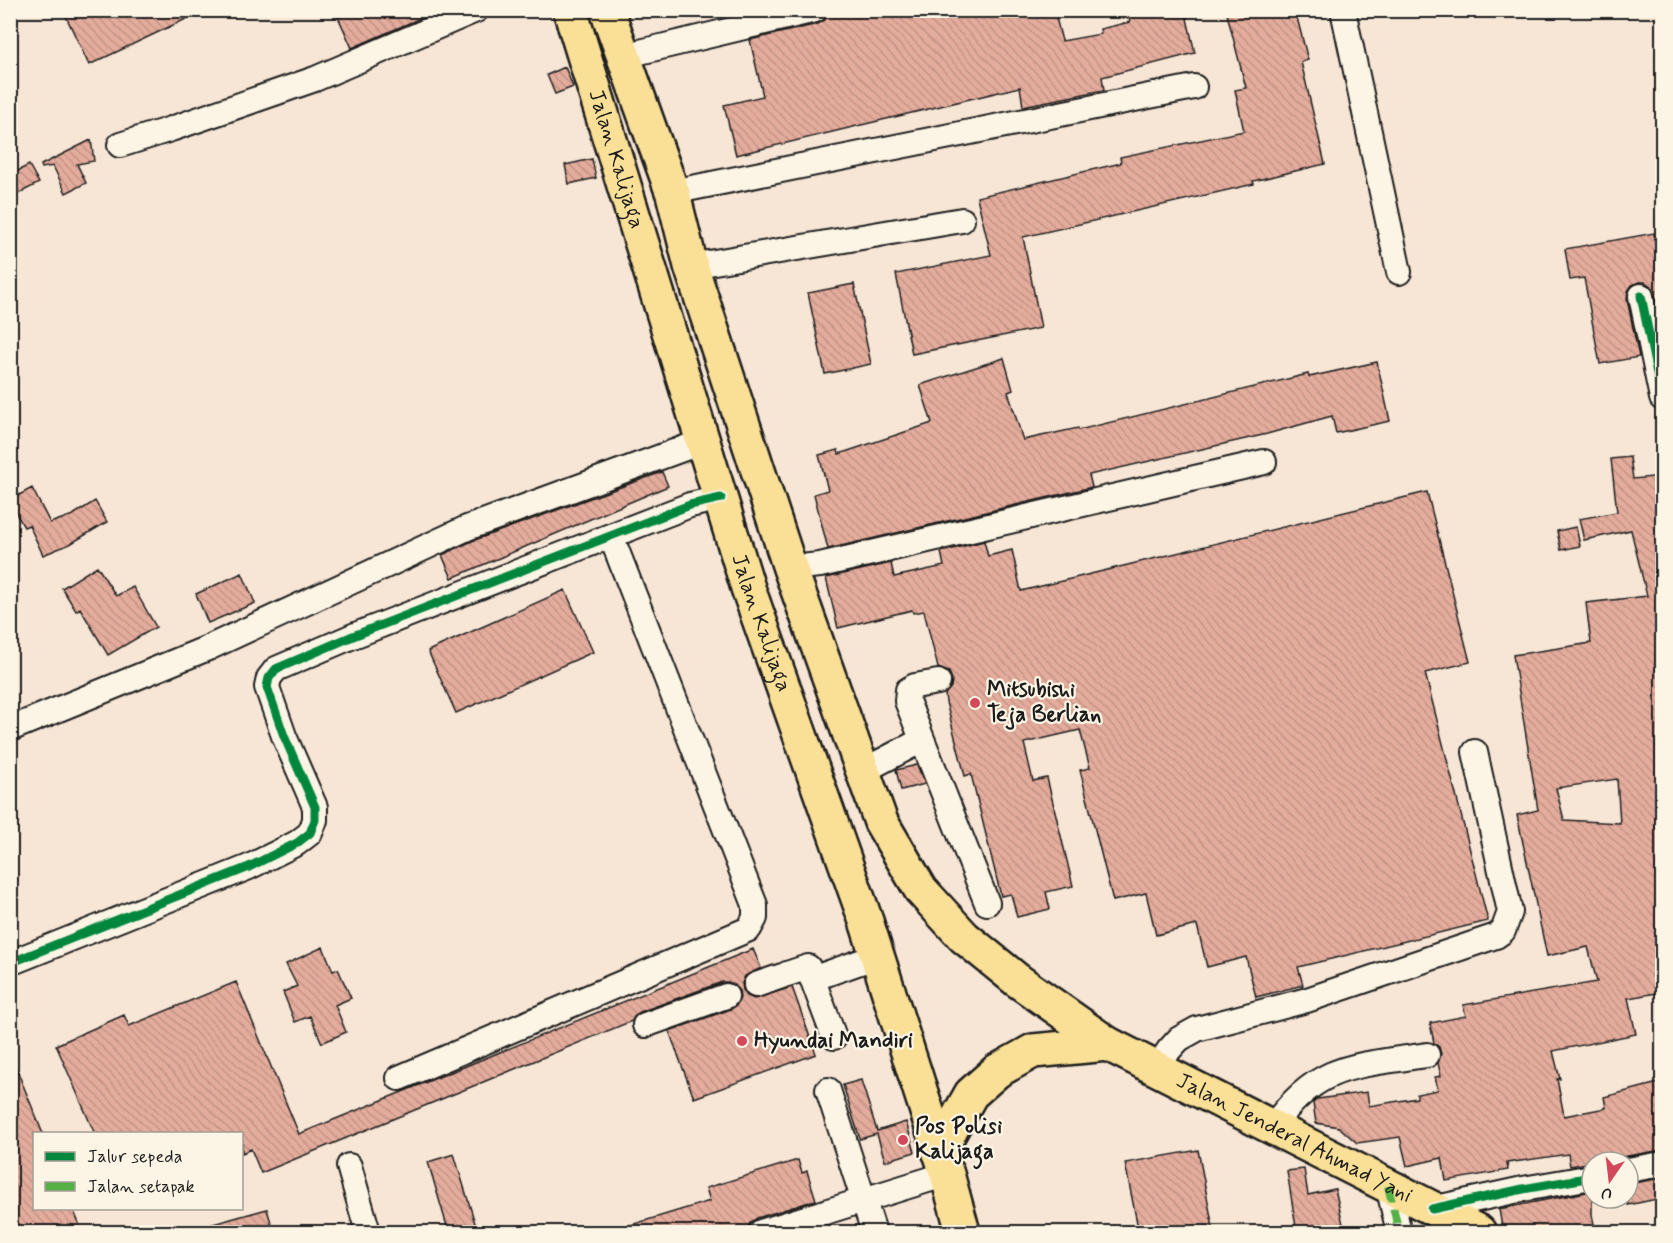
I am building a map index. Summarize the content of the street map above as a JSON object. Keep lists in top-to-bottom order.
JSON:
{
  "streets": {
    "highway": ["Jalan Kalijaga", "Jalan Jenderal Ahmad Yani"]
  },
  "crossings": [
    ["Jalan Kalijaga", "Jalan Jenderal Ahmad Yani"]
  ],
  "places": ["Mitsubishi Teja Berlian", "Hyundai Mandiri", "Pos Polisi Kalijaga"],
  "legend": ["Jalur sepeda", "Jalan setapak"],
  "north": "bottom"
}
